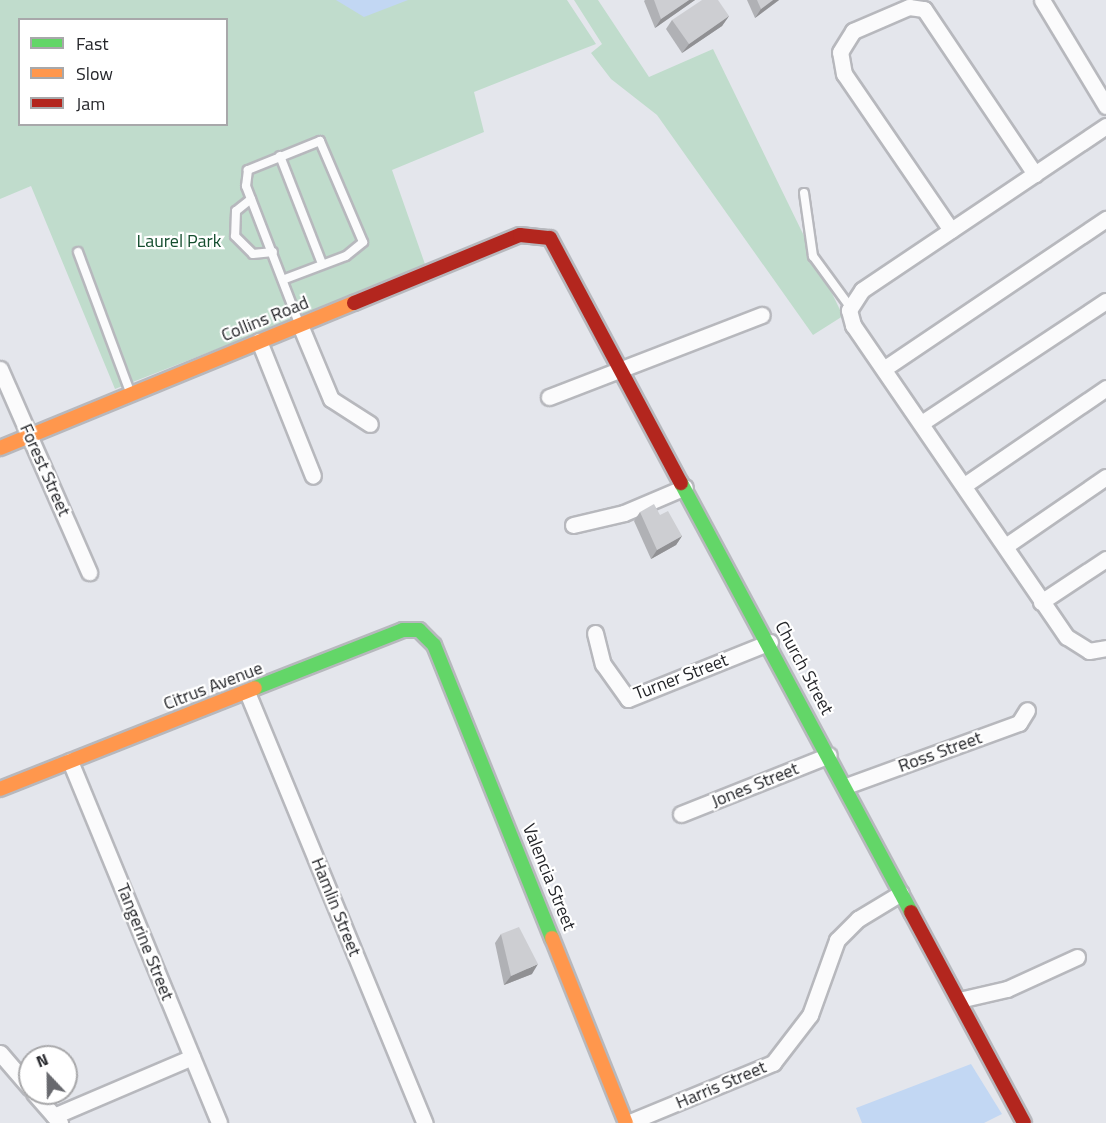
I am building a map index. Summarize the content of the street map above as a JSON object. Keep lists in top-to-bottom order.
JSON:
{
  "streets": {
    "street": [
      "Collins Road",
      "Forest Street",
      "Church Street",
      "Turner Street",
      "Citrus Avenue",
      "Ross Street",
      "Jones Street",
      "Valencia Street",
      "Hamlin Street",
      "Tangerine Street",
      "Harris Street"
    ]
  },
  "crossings": [
    ["Collins Road", "Forest Street"],
    ["Collins Road", "Church Street"],
    ["Church Street", "Turner Street"],
    ["Church Street", "Ross Street"],
    ["Church Street", "Jones Street"],
    ["Church Street", "Harris Street"],
    ["Citrus Avenue", "Valencia Street"],
    ["Citrus Avenue", "Hamlin Street"],
    ["Citrus Avenue", "Tangerine Street"],
    ["Valencia Street", "Harris Street"]
  ],
  "parks": ["Laurel Park"],
  "legend": ["Fast", "Slow", "Jam"],
  "north": "top"
}
